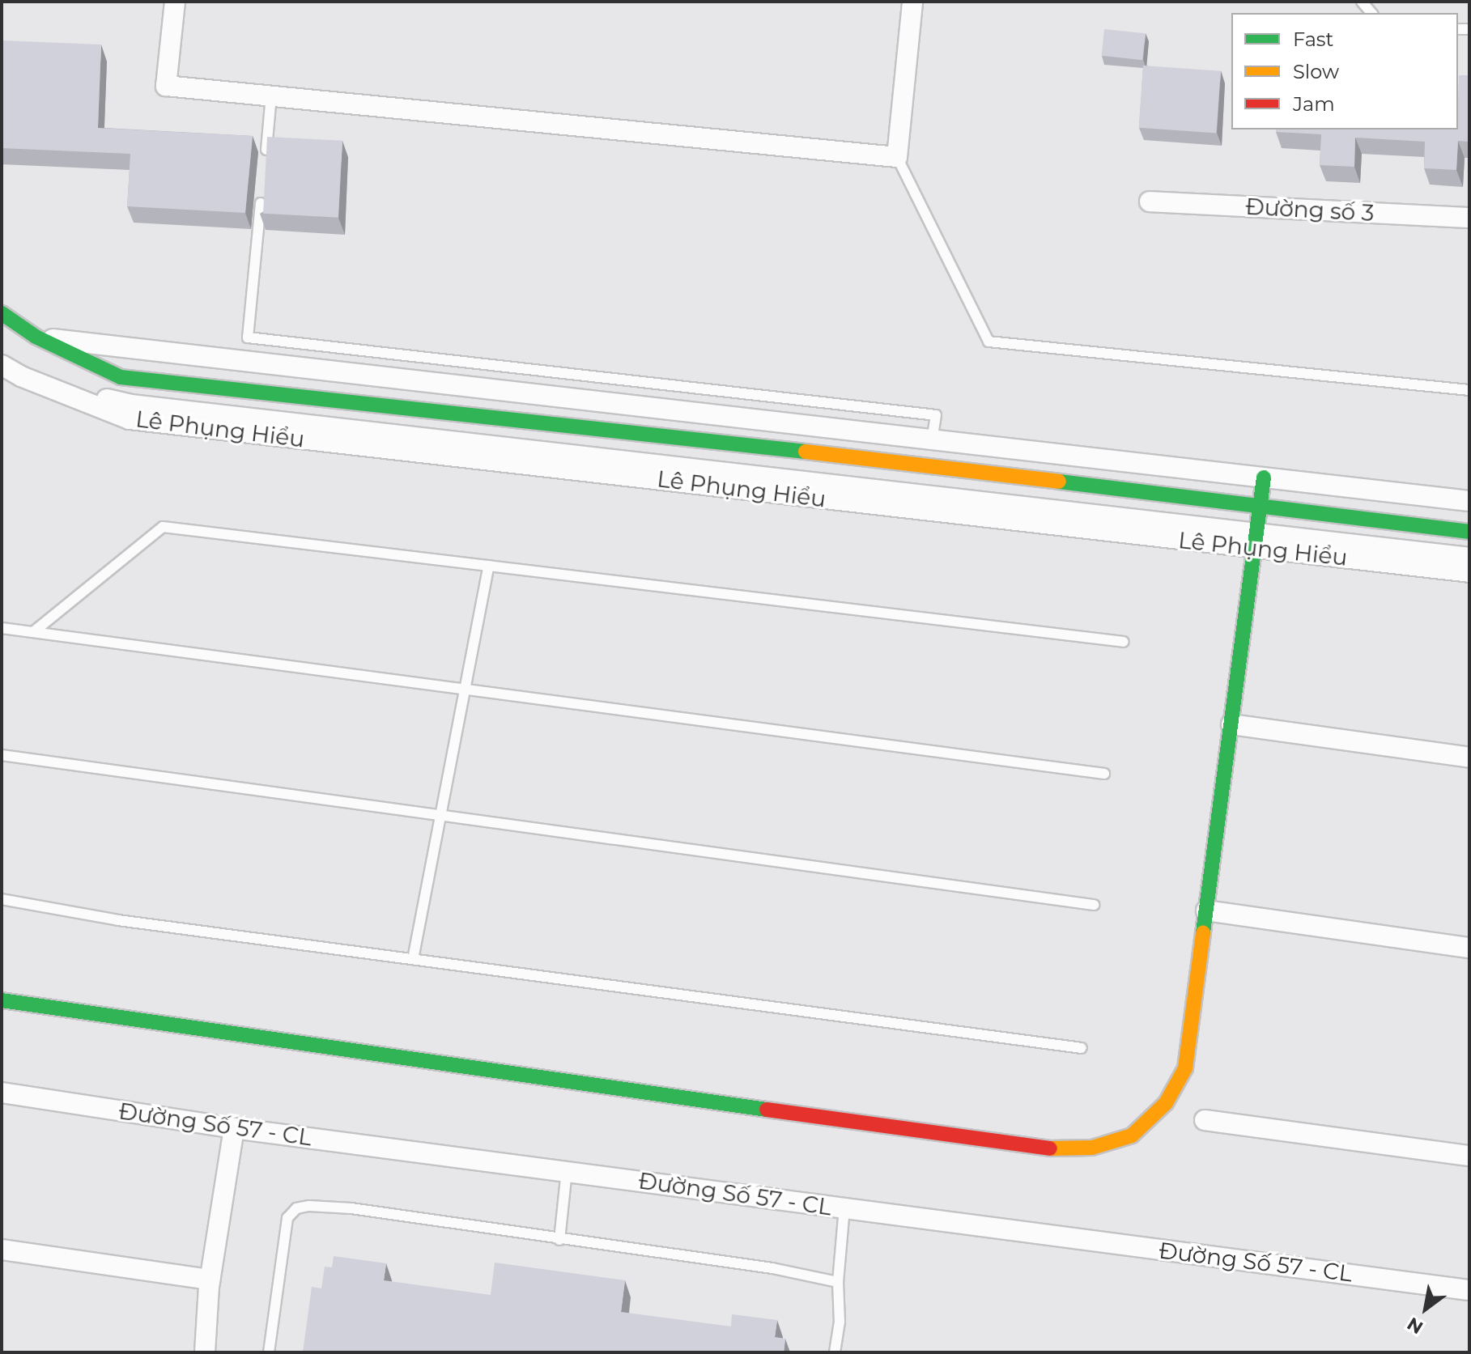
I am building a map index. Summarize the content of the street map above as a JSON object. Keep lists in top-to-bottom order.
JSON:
{
  "streets": {
    "street": ["Đường số 3", "Lê Phụng Hiểu", "Đường Số 57 - CL"]
  },
  "legend": ["Fast", "Slow", "Jam"],
  "north": "bottom left"
}
